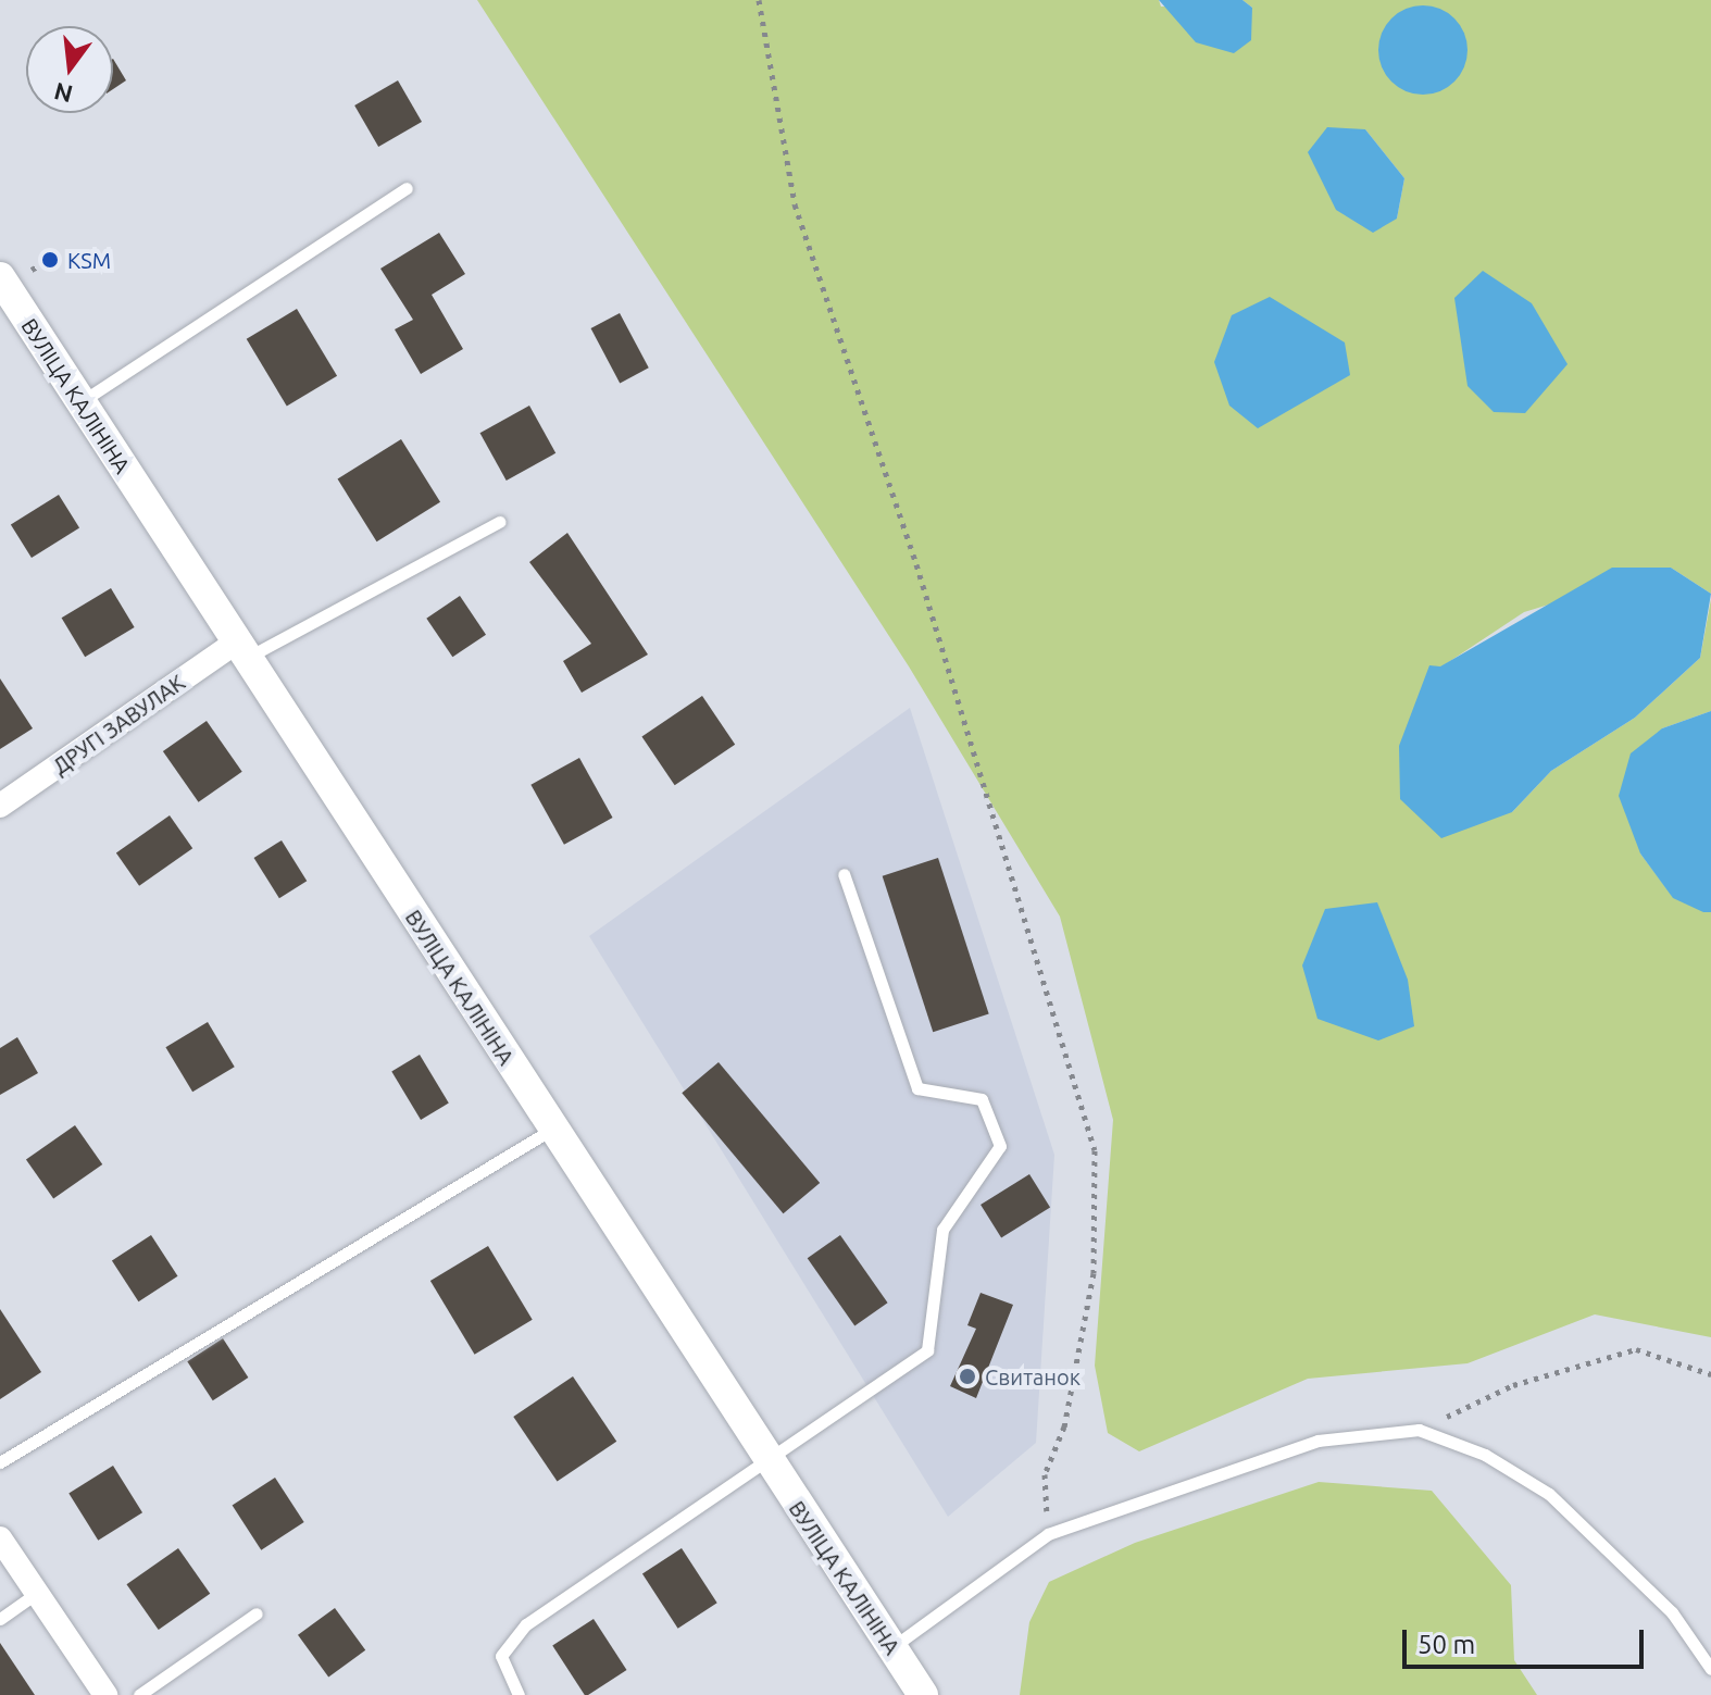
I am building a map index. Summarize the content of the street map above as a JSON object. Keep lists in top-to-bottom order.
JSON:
{
  "streets": {
    "street": ["ВУЛІЦА КАЛІНІНА", "ДРУГІ ЗАВУЛАК"]
  },
  "crossings": [
    ["ВУЛІЦА КАЛІНІНА", "ДРУГІ ЗАВУЛАК"]
  ],
  "places": ["KSM", "Свитанок"],
  "scale_bar": "50 m",
  "north": "bottom"
}
